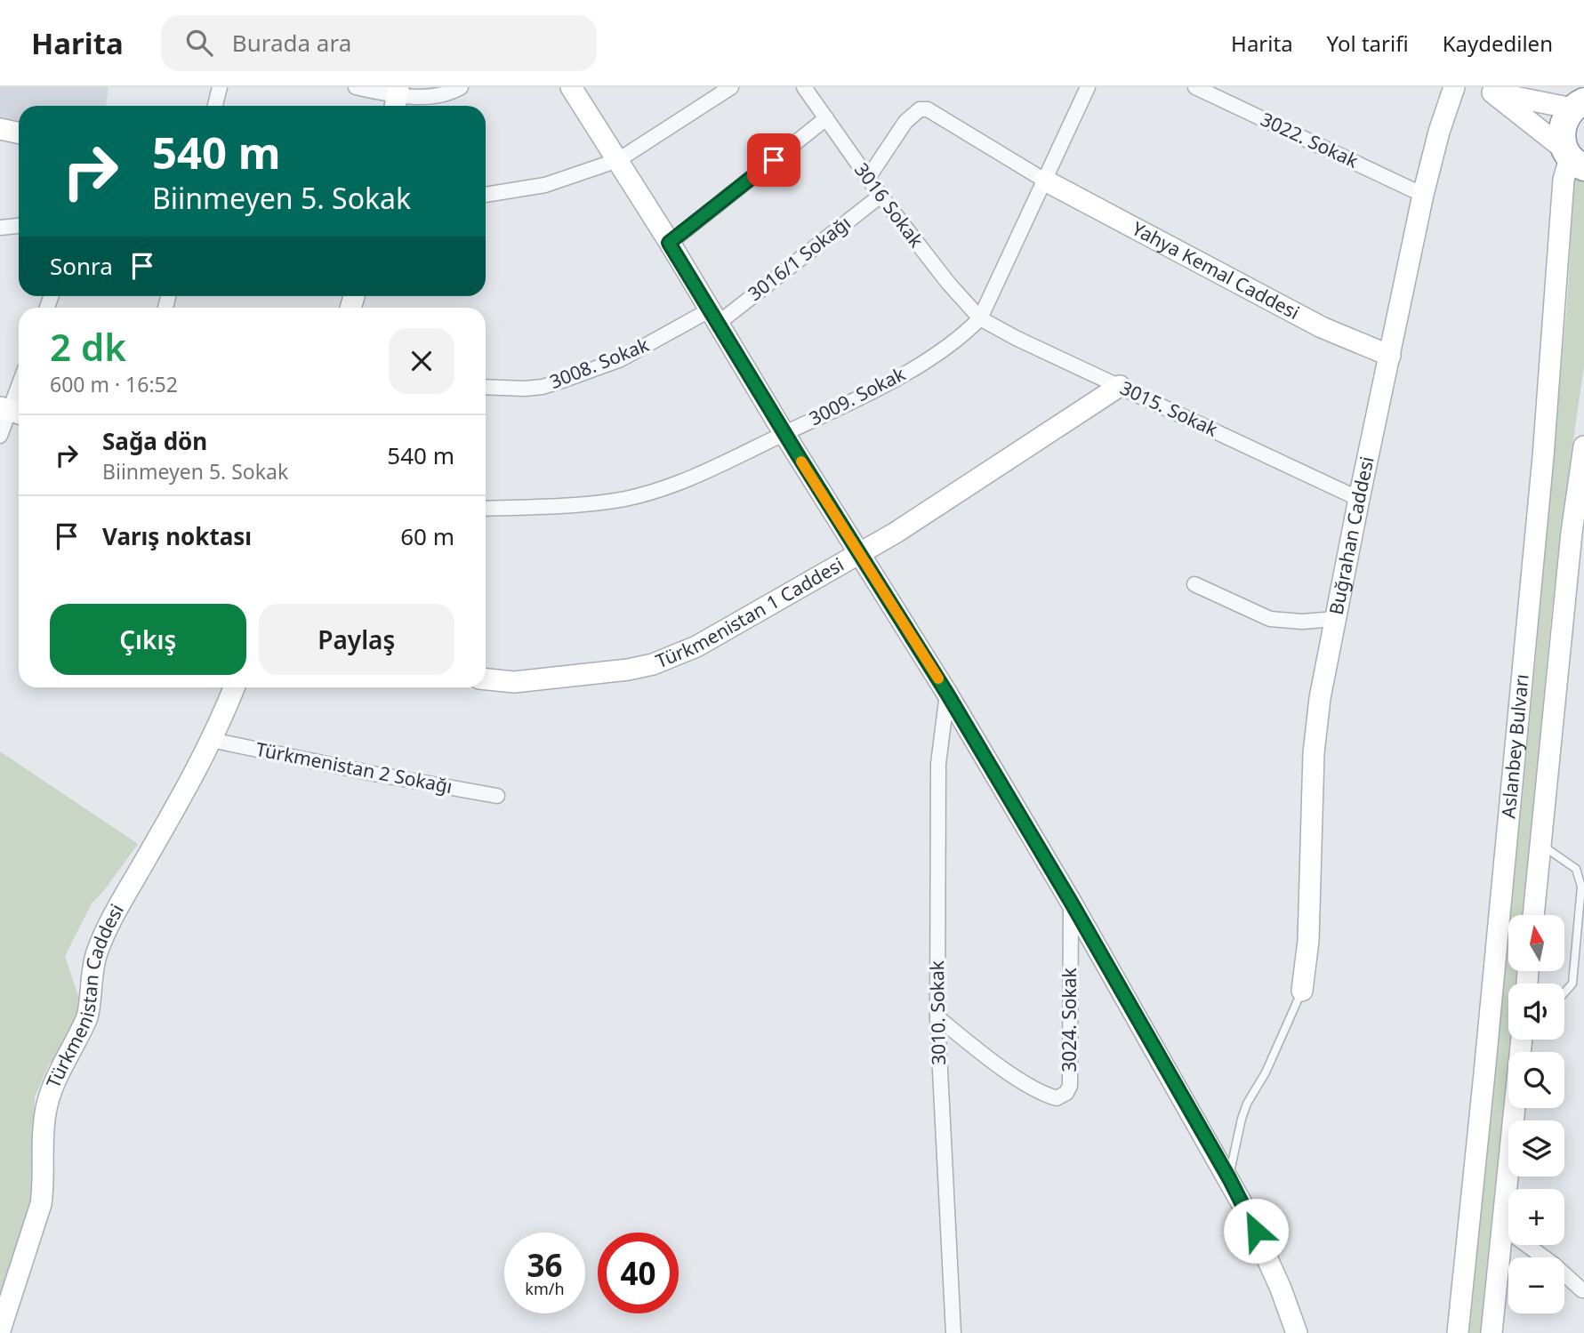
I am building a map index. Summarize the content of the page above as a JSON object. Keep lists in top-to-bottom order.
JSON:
{
  "streets": {
    "street": [
      "3022. Sokak",
      "3016 Sokak",
      "3016/1 Sokağı",
      "Yahya Kemal Caddesi",
      "3008. Sokak",
      "3009. Sokak",
      "3015. Sokak",
      "Buğrahan Caddesi",
      "Türkmenistan 1 Caddesi",
      "Aslanbey Bulvarı",
      "Türkmenistan 2 Sokağı",
      "Türkmenistan Caddesi",
      "3010. Sokak",
      "3024. Sokak"
    ]
  },
  "crossings": [
    ["3022. Sokak", "Buğrahan Caddesi"],
    ["3016 Sokak", "3016/1 Sokağı"],
    ["3016 Sokak", "3009. Sokak"],
    ["3016 Sokak", "3015. Sokak"],
    ["3016/1 Sokağı", "3008. Sokak"],
    ["Yahya Kemal Caddesi", "3009. Sokak"],
    ["Yahya Kemal Caddesi", "Buğrahan Caddesi"],
    ["3009. Sokak", "3015. Sokak"],
    ["3015. Sokak", "Buğrahan Caddesi"],
    ["3015. Sokak", "Türkmenistan 1 Caddesi"],
    ["Türkmenistan 2 Sokağı", "Türkmenistan Caddesi"],
    ["3010. Sokak", "3024. Sokak"]
  ],
  "north": "top",
  "page": {
    "header": "Harita",
    "search": "Burada ara",
    "nav": ["Harita", "Yol tarifi", "Kaydedilen"],
    "turn": ["540 m", "Biinmeyen 5. Sokak"],
    "then": "Sonra",
    "heading": ["2 dk", "600 m · 16:52"],
    "list": [
      {
        "name": "Sağa dön",
        "note": "Biinmeyen 5. Sokak",
        "value": "540 m"
      },
      {
        "name": "Varış noktası",
        "value": "60 m"
      }
    ],
    "buttons": ["Çıkış", "Paylaş"],
    "map_buttons": ["+", "−"],
    "speed": "36 km/h",
    "limit": "40"
  }
}
